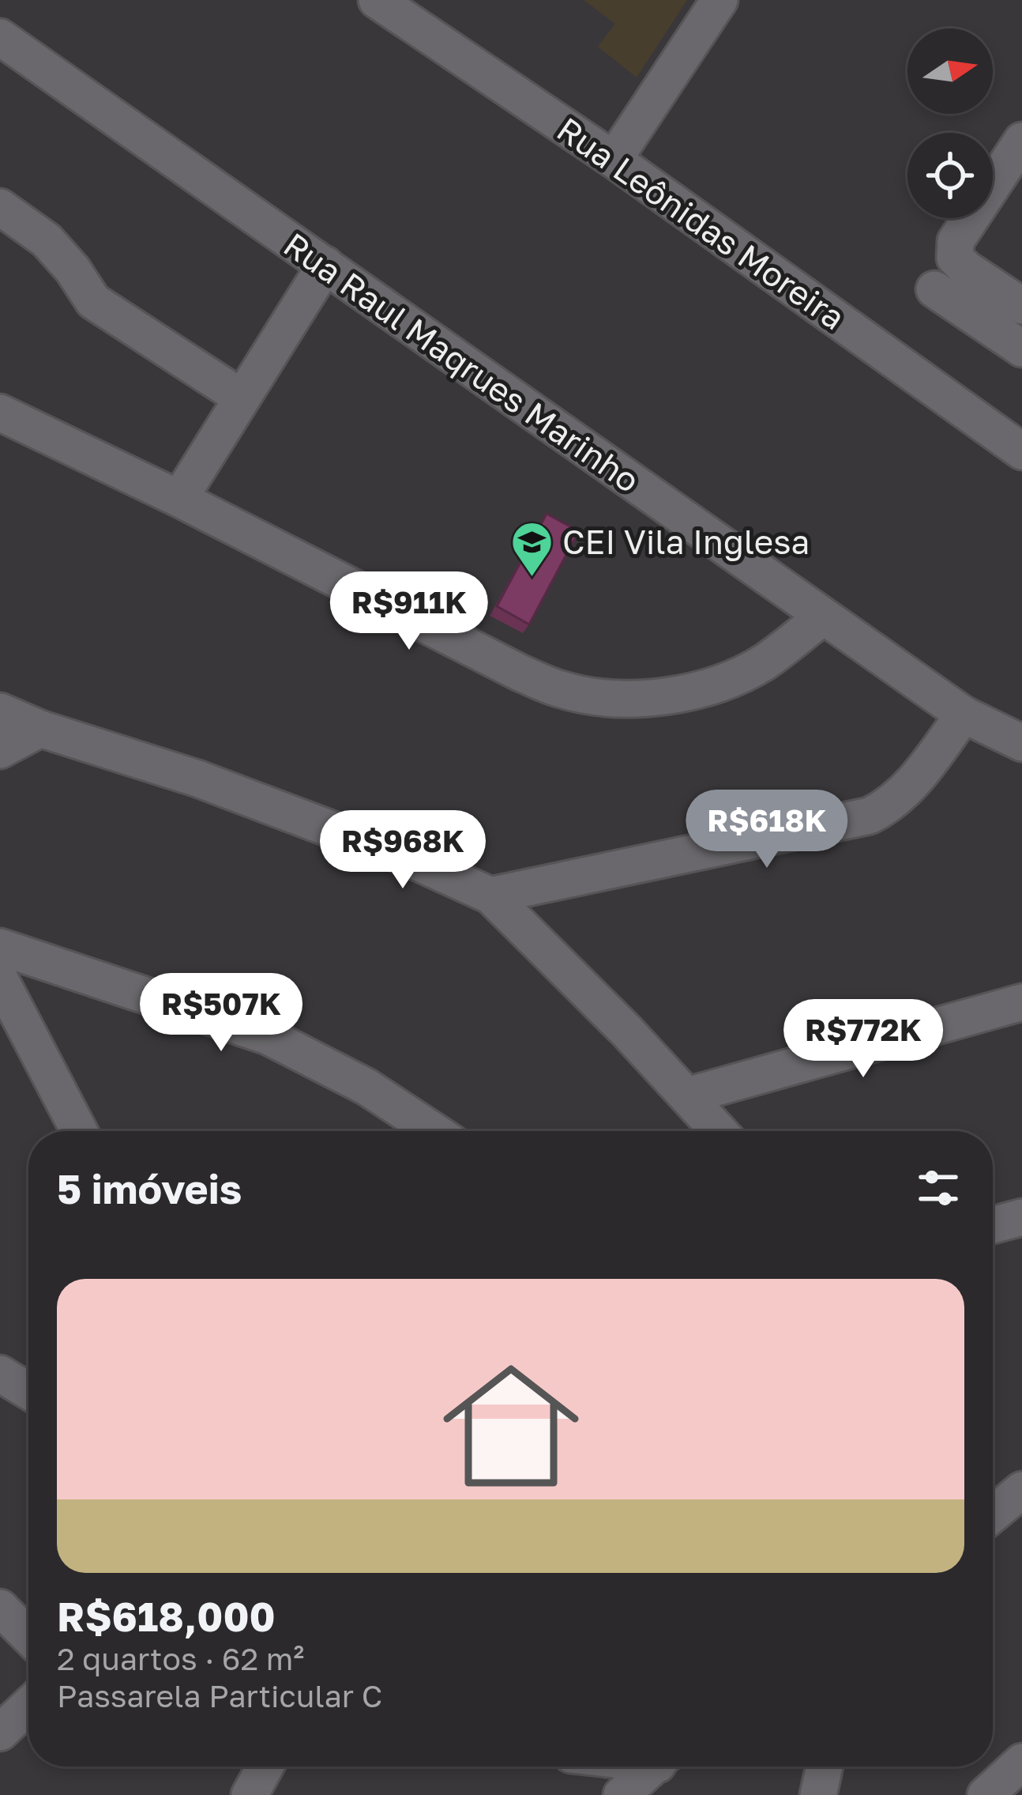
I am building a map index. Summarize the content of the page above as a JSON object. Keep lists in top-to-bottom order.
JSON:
{
  "streets": {
    "street": ["Rua Leônidas Moreira", "Rua Raul Maqrues Marinho"]
  },
  "places": {
    "school or university": ["CEI Vila Inglesa"]
  },
  "north": "right",
  "page": {
    "price": [
      "R$911K",
      "R$618K",
      "R$968K",
      "R$507K",
      "R$772K"
    ],
    "heading": "5 imóveis",
    "list": [
      {
        "name": "R$618,000",
        "note": "2 quartos · 62 m² · Passarela Particular C"
      }
    ]
  }
}
